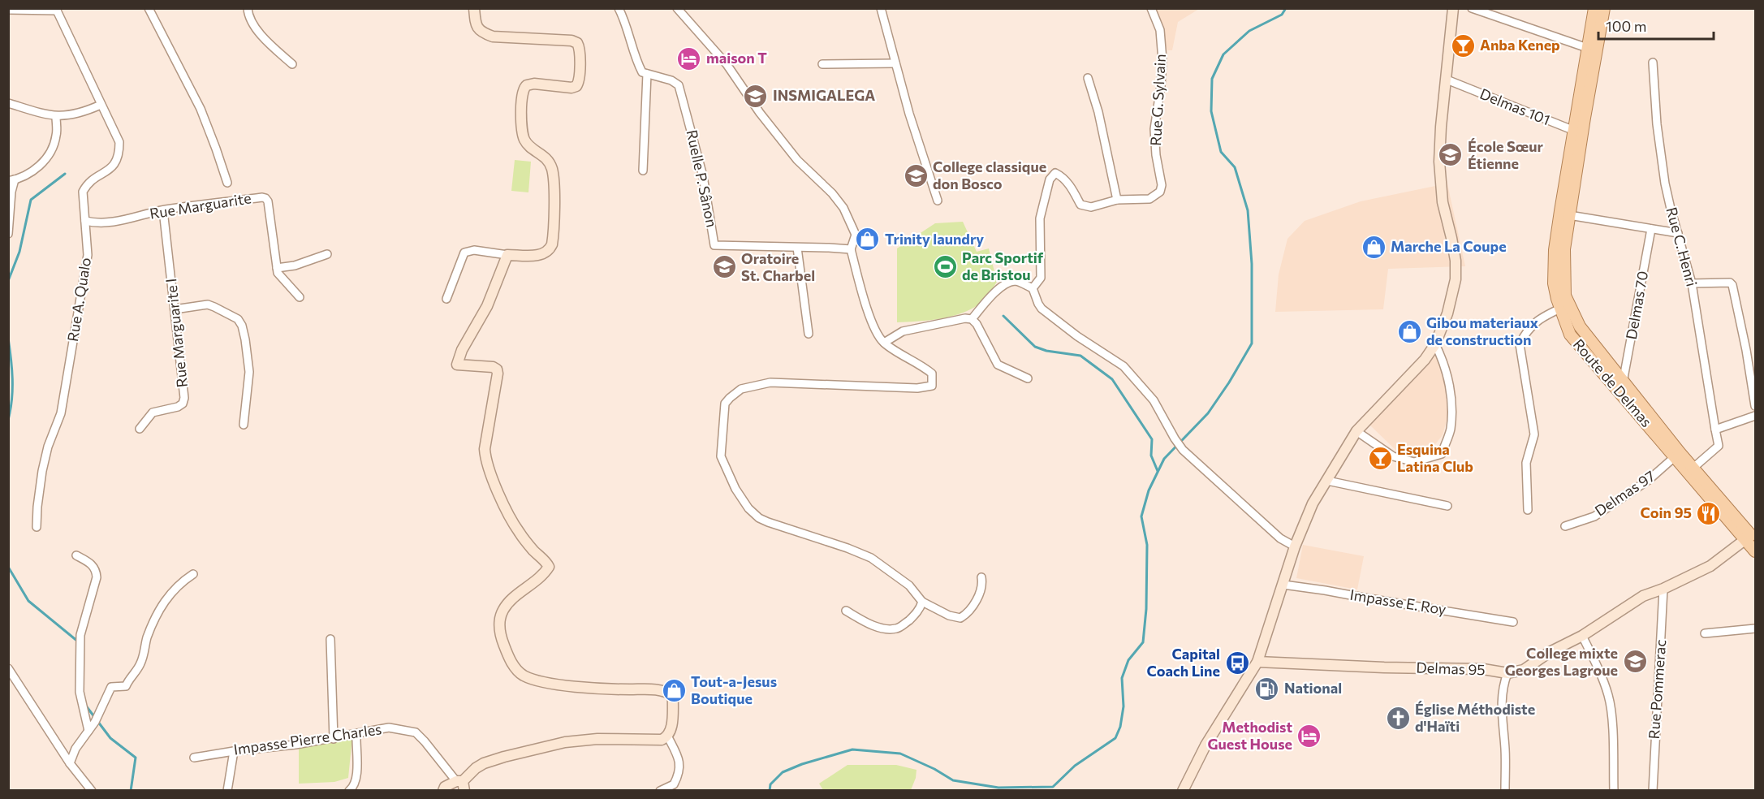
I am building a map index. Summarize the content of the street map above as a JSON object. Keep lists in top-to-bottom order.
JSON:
{
  "streets": {
    "main road": ["Route de Delmas"],
    "street": [
      "Rue G. Sylvain",
      "Delmas 101",
      "Ruelle P. Sânon",
      "Rue Marguarite",
      "Rue C. Henri",
      "Rue A. Qualo",
      "Delmas 70",
      "Rue Marguarite I",
      "Delmas 97",
      "Impasse E. Roy",
      "Delmas 95",
      "Rue Pommerac",
      "Impasse Pierre Charles"
    ]
  },
  "crossings": [
    ["Delmas 101", "Route de Delmas"],
    ["Rue Marguarite", "Rue A. Qualo"],
    ["Rue Marguarite", "Rue Marguarite I"],
    ["Rue C. Henri", "Route de Delmas"],
    ["Delmas 70", "Route de Delmas"],
    ["Route de Delmas", "Delmas 97"],
    ["Route de Delmas", "Delmas 95"],
    ["Delmas 95", "Rue Pommerac"]
  ],
  "places": {
    "bar": ["Anba Kenep", "Esquina Latina Club"],
    "hotel": ["maison T", "Methodist Guest House"],
    "school or university": [
      "INSMIGALEGA",
      "École Sœur Étienne",
      "College classique don Bosco",
      "Oratoire St. Charbel",
      "College mixte Georges Lagroue"
    ],
    "shop": [
      "Trinity laundry",
      "Marche La Coupe",
      "Gibou materiaux de construction",
      "Tout-a-Jesus Boutique"
    ],
    "sports": ["Parc Sportif de Bristou"],
    "restaurant": ["Coin 95"],
    "bus stop": ["Capital Coach Line"],
    "fuel station": ["National"],
    "church": ["Église Méthodiste d'Haïti"]
  },
  "scale_bar": "100 m"
}
